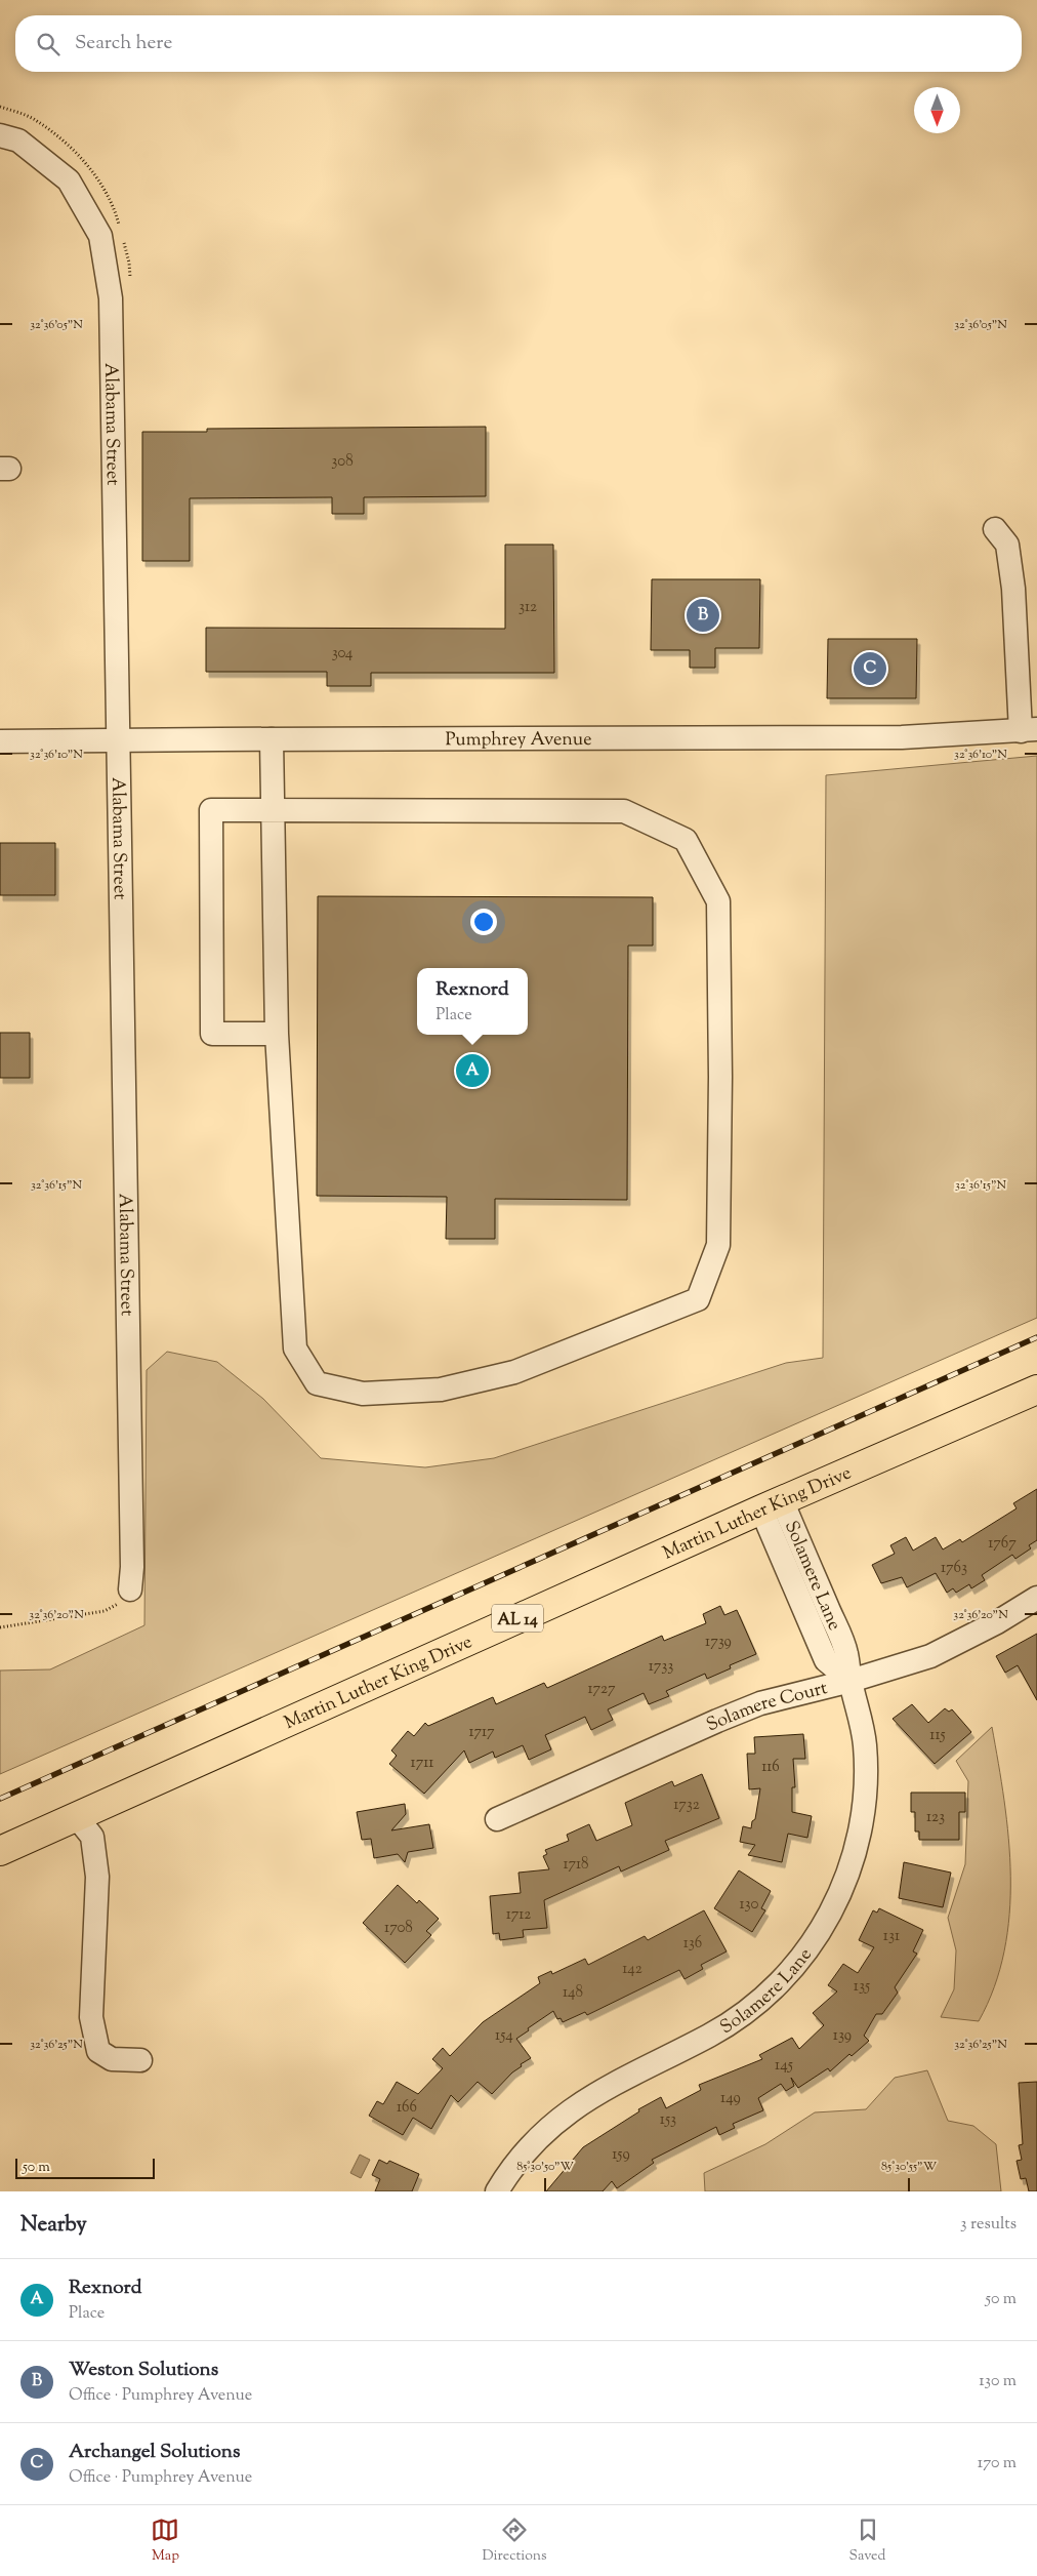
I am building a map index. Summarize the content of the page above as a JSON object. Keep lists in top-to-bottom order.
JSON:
{
  "streets": {
    "main road": ["Martin Luther King Drive", "AL 14"],
    "street": [
      "Alabama Street",
      "Pumphrey Avenue",
      "Solamere Lane",
      "Solamere Court"
    ]
  },
  "crossings": [
    ["Alabama Street", "Pumphrey Avenue"],
    ["Martin Luther King Drive", "Solamere Lane"],
    ["Solamere Lane", "Solamere Court"]
  ],
  "house_numbers": [
    "308",
    "312",
    "304",
    "1767",
    "1763",
    "1739",
    "1733",
    "1727",
    "1717",
    "115",
    "1711",
    "116",
    "1732",
    "123",
    "1718",
    "130",
    "1712",
    "1708",
    "131",
    "136",
    "142",
    "135",
    "148",
    "154",
    "139",
    "145",
    "149",
    "166",
    "153",
    "159"
  ],
  "scale_bar": "50 m",
  "north": "bottom",
  "page": {
    "search": "Search here",
    "pins": ["B", "C", "A"],
    "popup": ["Rexnord", "Place"],
    "scale": "50 m",
    "heading": ["Nearby", "3 results"],
    "list": [
      {
        "mark": "A",
        "name": "Rexnord",
        "note": "Place",
        "value": "50 m"
      },
      {
        "mark": "B",
        "name": "Weston Solutions",
        "note": "Office · Pumphrey Avenue",
        "value": "130 m"
      },
      {
        "mark": "C",
        "name": "Archangel Solutions",
        "note": "Office · Pumphrey Avenue",
        "value": "170 m"
      }
    ],
    "nav": ["Map", "Directions", "Saved"]
  },
  "coordinates": [
    "32°36'05\"N",
    "32°36'10\"N",
    "32°36'15\"N",
    "32°36'20\"N",
    "32°36'25\"N",
    "85°30'50\"W",
    "85°30'55\"W"
  ]
}
